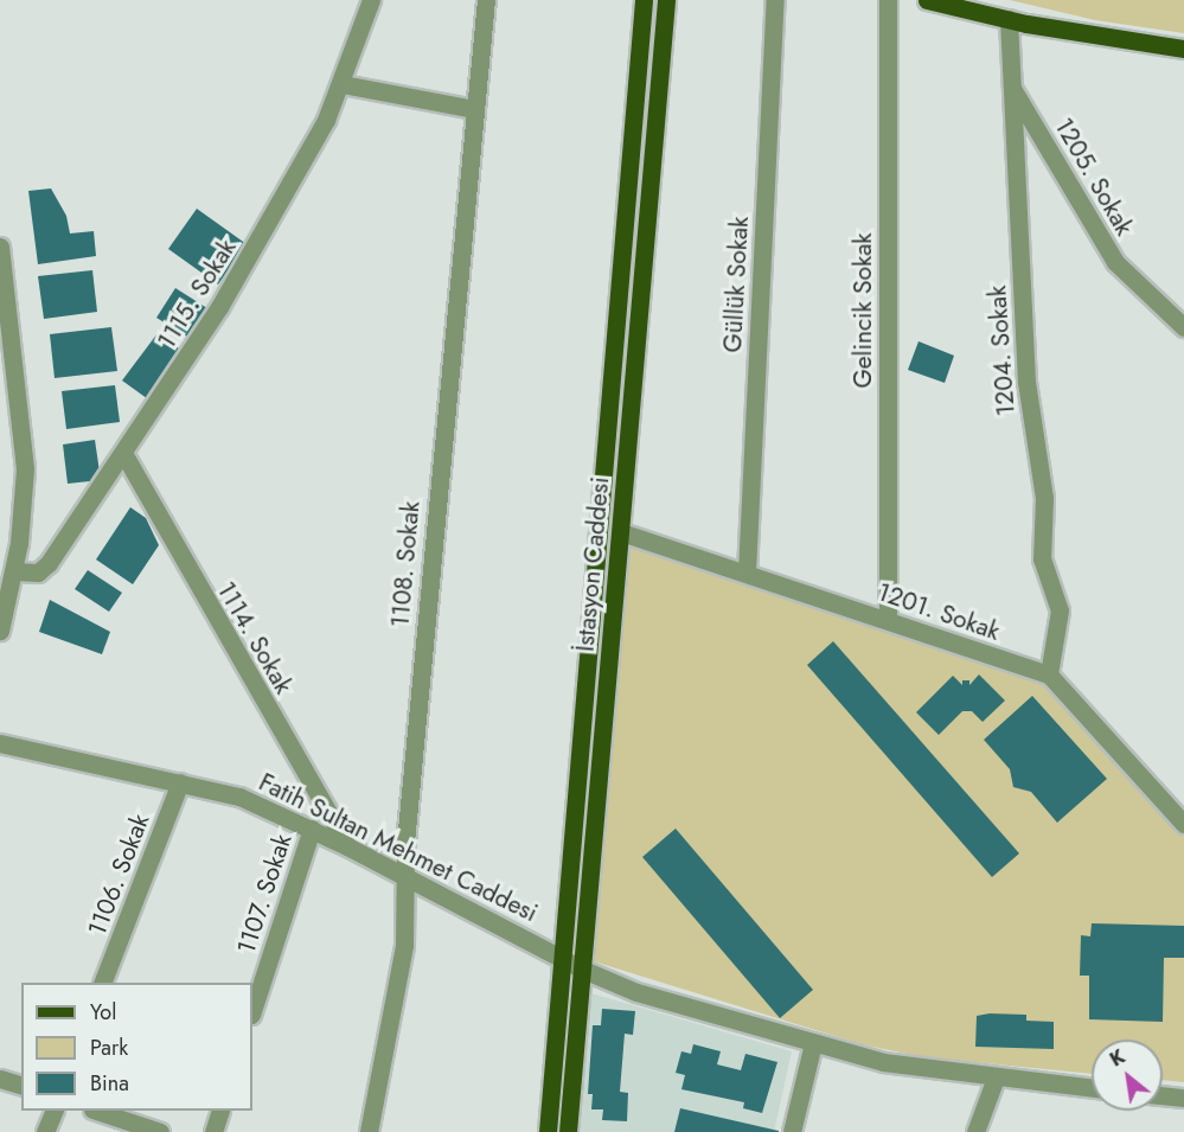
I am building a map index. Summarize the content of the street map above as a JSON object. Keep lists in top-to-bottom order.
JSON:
{
  "streets": {
    "main road": ["İstasyon Caddesi"],
    "street": [
      "1205. Sokak",
      "Güllük Sokak",
      "1115. Sokak",
      "Gelincik Sokak",
      "1204. Sokak",
      "1108. Sokak",
      "1201. Sokak",
      "1114. Sokak",
      "Fatih Sultan Mehmet Caddesi",
      "1106. Sokak",
      "1107. Sokak"
    ]
  },
  "crossings": [
    ["1205. Sokak", "1204. Sokak"],
    ["Güllük Sokak", "1201. Sokak"],
    ["1115. Sokak", "1114. Sokak"],
    ["Gelincik Sokak", "1201. Sokak"],
    ["1204. Sokak", "1201. Sokak"],
    ["1108. Sokak", "Fatih Sultan Mehmet Caddesi"],
    ["İstasyon Caddesi", "1201. Sokak"],
    ["İstasyon Caddesi", "Fatih Sultan Mehmet Caddesi"],
    ["1114. Sokak", "Fatih Sultan Mehmet Caddesi"],
    ["Fatih Sultan Mehmet Caddesi", "1106. Sokak"],
    ["Fatih Sultan Mehmet Caddesi", "1107. Sokak"]
  ],
  "legend": ["Yol", "Park", "Bina"],
  "north": "top left"
}
